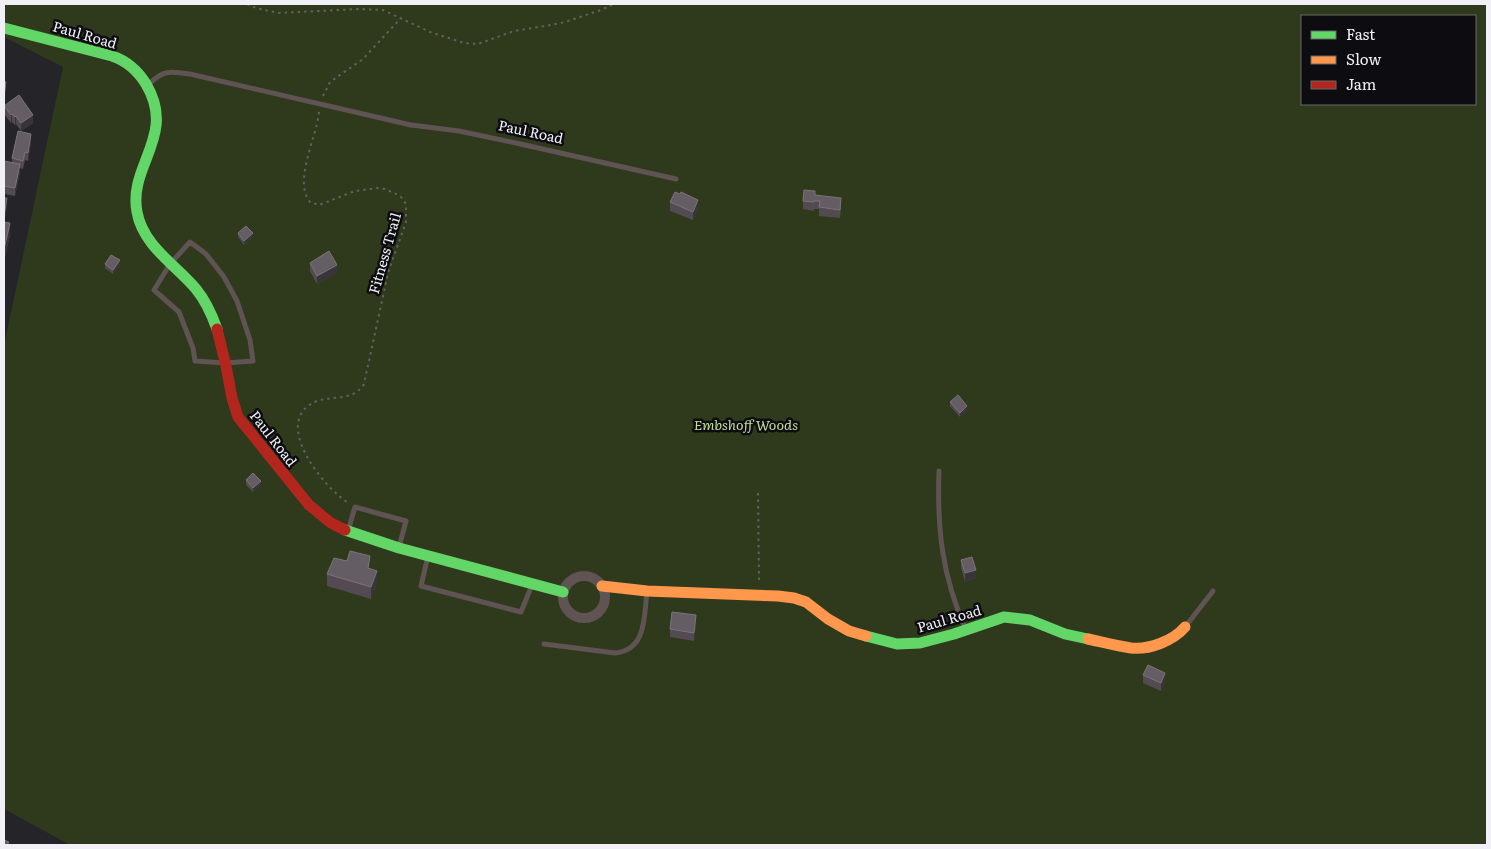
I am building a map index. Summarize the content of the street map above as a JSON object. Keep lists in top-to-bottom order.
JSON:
{
  "streets": {
    "street": ["Paul Road"],
    "path": ["Fitness Trail"]
  },
  "crossings": [
    ["Paul Road", "Fitness Trail"]
  ],
  "parks": ["Embshoff Woods"],
  "legend": ["Fast", "Slow", "Jam"]
}
